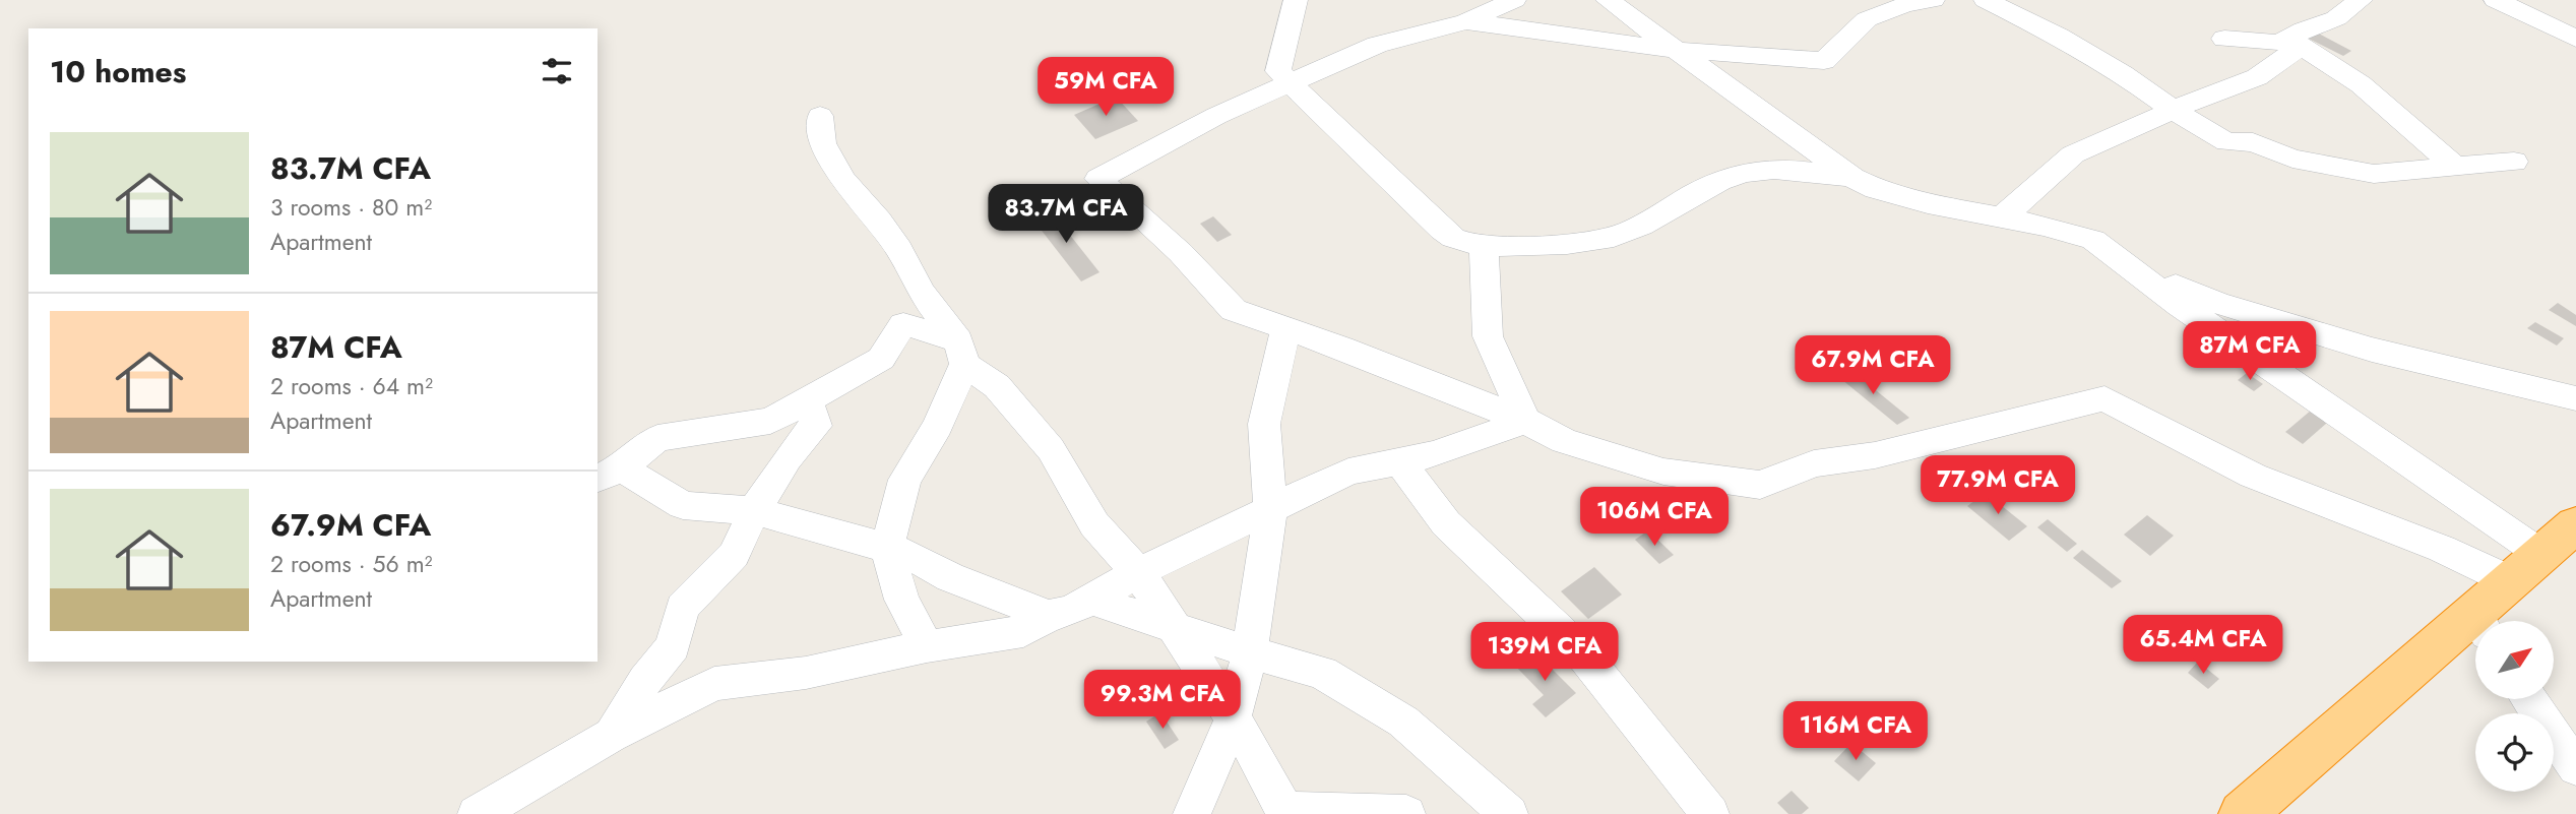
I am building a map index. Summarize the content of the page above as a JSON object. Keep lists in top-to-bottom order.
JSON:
{
  "north": "top right",
  "page": {
    "heading": "10 homes",
    "price": [
      "59M CFA",
      "83.7M CFA",
      "87M CFA",
      "67.9M CFA",
      "77.9M CFA",
      "106M CFA",
      "65.4M CFA",
      "139M CFA",
      "99.3M CFA",
      "116M CFA"
    ],
    "list": [
      {
        "name": "83.7M CFA",
        "note": "3 rooms · 80 m² · Apartment"
      },
      {
        "name": "87M CFA",
        "note": "2 rooms · 64 m² · Apartment"
      },
      {
        "name": "67.9M CFA",
        "note": "2 rooms · 56 m² · Apartment"
      }
    ]
  }
}
